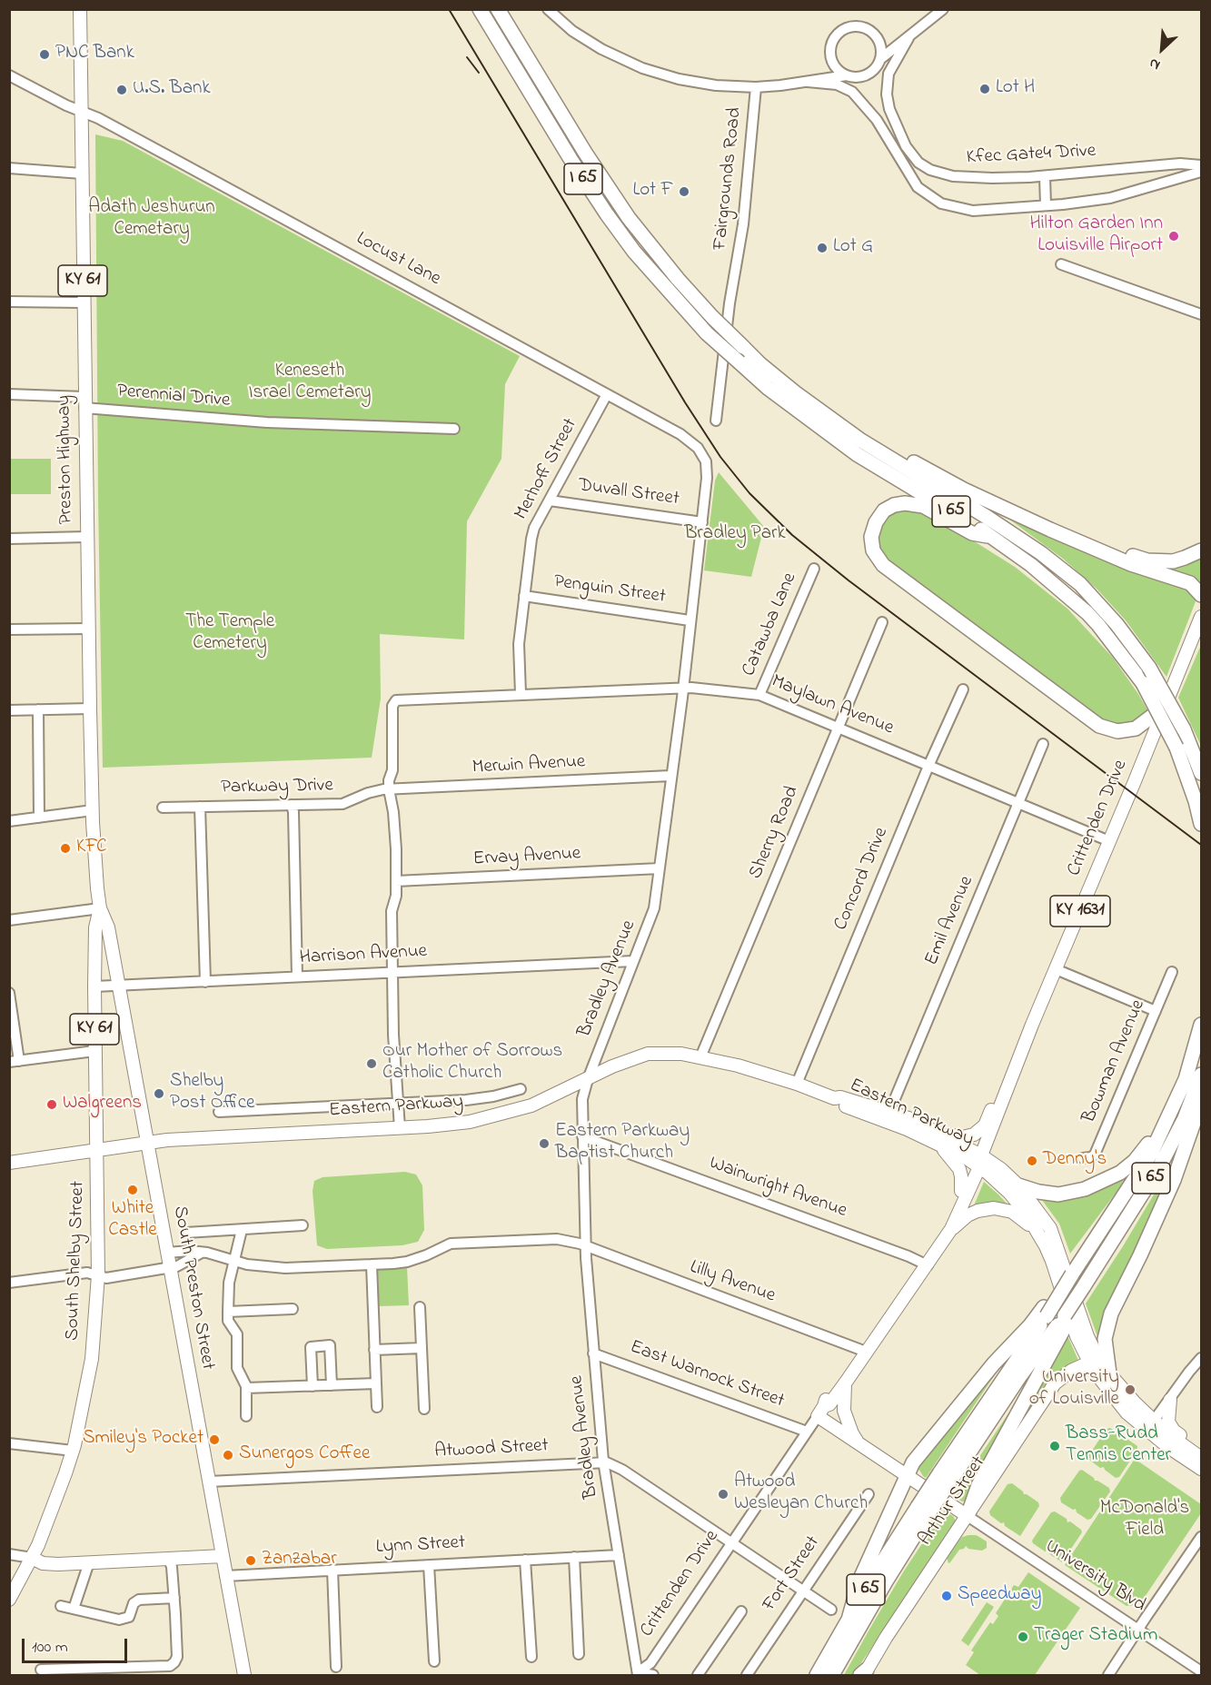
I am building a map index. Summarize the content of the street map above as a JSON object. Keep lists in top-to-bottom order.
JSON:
{
  "streets": {
    "highway": ["I 65"],
    "main road": [
      "KY 61",
      "Preston Highway",
      "Crittenden Drive",
      "KY 1631",
      "Eastern Parkway",
      "South Shelby Street",
      "South Preston Street",
      "Arthur Street"
    ],
    "street": [
      "Kfec Gate4 Drive",
      "Fairgrounds Road",
      "Locust Lane",
      "Perennial Drive",
      "Merhoff Street",
      "Duvall Street",
      "Penguin Street",
      "Catawba Lane",
      "Maylawn Avenue",
      "Merwin Avenue",
      "Parkway Drive",
      "Sherry Road",
      "Ervay Avenue",
      "Concord Drive",
      "Emil Avenue",
      "Harrison Avenue",
      "Bradley Avenue",
      "Bowman Avenue",
      "Wainwright Avenue",
      "Lilly Avenue",
      "East Warnock Street",
      "Atwood Street",
      "Lynn Street",
      "Fort Street",
      "University Blvd"
    ]
  },
  "crossings": [
    ["Locust Lane", "Preston Highway"],
    ["Locust Lane", "Merhoff Street"],
    ["Locust Lane", "Duvall Street"],
    ["Locust Lane", "Bradley Avenue"],
    ["Perennial Drive", "Preston Highway"],
    ["Preston Highway", "South Shelby Street"],
    ["Preston Highway", "South Preston Street"],
    ["Merhoff Street", "Duvall Street"],
    ["Merhoff Street", "Penguin Street"],
    ["Merhoff Street", "Maylawn Avenue"],
    ["Duvall Street", "Bradley Avenue"],
    ["Penguin Street", "Bradley Avenue"],
    ["Catawba Lane", "Maylawn Avenue"],
    ["Maylawn Avenue", "Merwin Avenue"],
    ["Maylawn Avenue", "Parkway Drive"],
    ["Maylawn Avenue", "Crittenden Drive"],
    ["Maylawn Avenue", "Sherry Road"],
    ["Maylawn Avenue", "Concord Drive"],
    ["Maylawn Avenue", "Emil Avenue"],
    ["Maylawn Avenue", "Bradley Avenue"],
    ["Merwin Avenue", "Parkway Drive"],
    ["Merwin Avenue", "Bradley Avenue"],
    ["Crittenden Drive", "Bradley Avenue"],
    ["Crittenden Drive", "Eastern Parkway"],
    ["Crittenden Drive", "Wainwright Avenue"],
    ["Crittenden Drive", "Lilly Avenue"],
    ["Crittenden Drive", "East Warnock Street"],
    ["Crittenden Drive", "Atwood Street"],
    ["Sherry Road", "Eastern Parkway"],
    ["Ervay Avenue", "Bradley Avenue"],
    ["Concord Drive", "Eastern Parkway"],
    ["Emil Avenue", "Eastern Parkway"],
    ["Harrison Avenue", "Bradley Avenue"],
    ["Harrison Avenue", "South Shelby Street"],
    ["Harrison Avenue", "South Preston Street"],
    ["Bradley Avenue", "Eastern Parkway"],
    ["Bradley Avenue", "Wainwright Avenue"],
    ["Bradley Avenue", "Lilly Avenue"],
    ["Bradley Avenue", "East Warnock Street"],
    ["Bradley Avenue", "Atwood Street"],
    ["Bradley Avenue", "Lynn Street"],
    ["Eastern Parkway", "South Shelby Street"],
    ["Eastern Parkway", "South Preston Street"],
    ["Eastern Parkway", "Arthur Street"],
    ["South Shelby Street", "South Preston Street"],
    ["Lilly Avenue", "South Preston Street"],
    ["South Preston Street", "Atwood Street"],
    ["South Preston Street", "Lynn Street"],
    ["Atwood Street", "Fort Street"],
    ["Arthur Street", "University Blvd"]
  ],
  "parks": [
    "Adath Jeshurun Cemetary",
    "Keneseth Israel Cemetary",
    "Bradley Park",
    "The Temple Cemetery",
    "McDonald's Field"
  ],
  "places": [
    "PNC Bank",
    "Lot H",
    "U.S. Bank",
    "Lot F",
    "Hilton Garden Inn Louisville Airport",
    "Lot G",
    "KFC",
    "Our Mother of Sorrows Catholic Church",
    "Shelby Post Office",
    "Walgreens",
    "Eastern Parkway Baptist Church",
    "Denny's",
    "White Castle",
    "University of Louisville",
    "Smiley's Pocket",
    "Bass-Rudd Tennis Center",
    "Sunergos Coffee",
    "Atwood Wesleyan Church",
    "Zanzabar",
    "Speedway",
    "Trager Stadium"
  ],
  "scale_bar": "100 m",
  "north": "bottom left"
}
